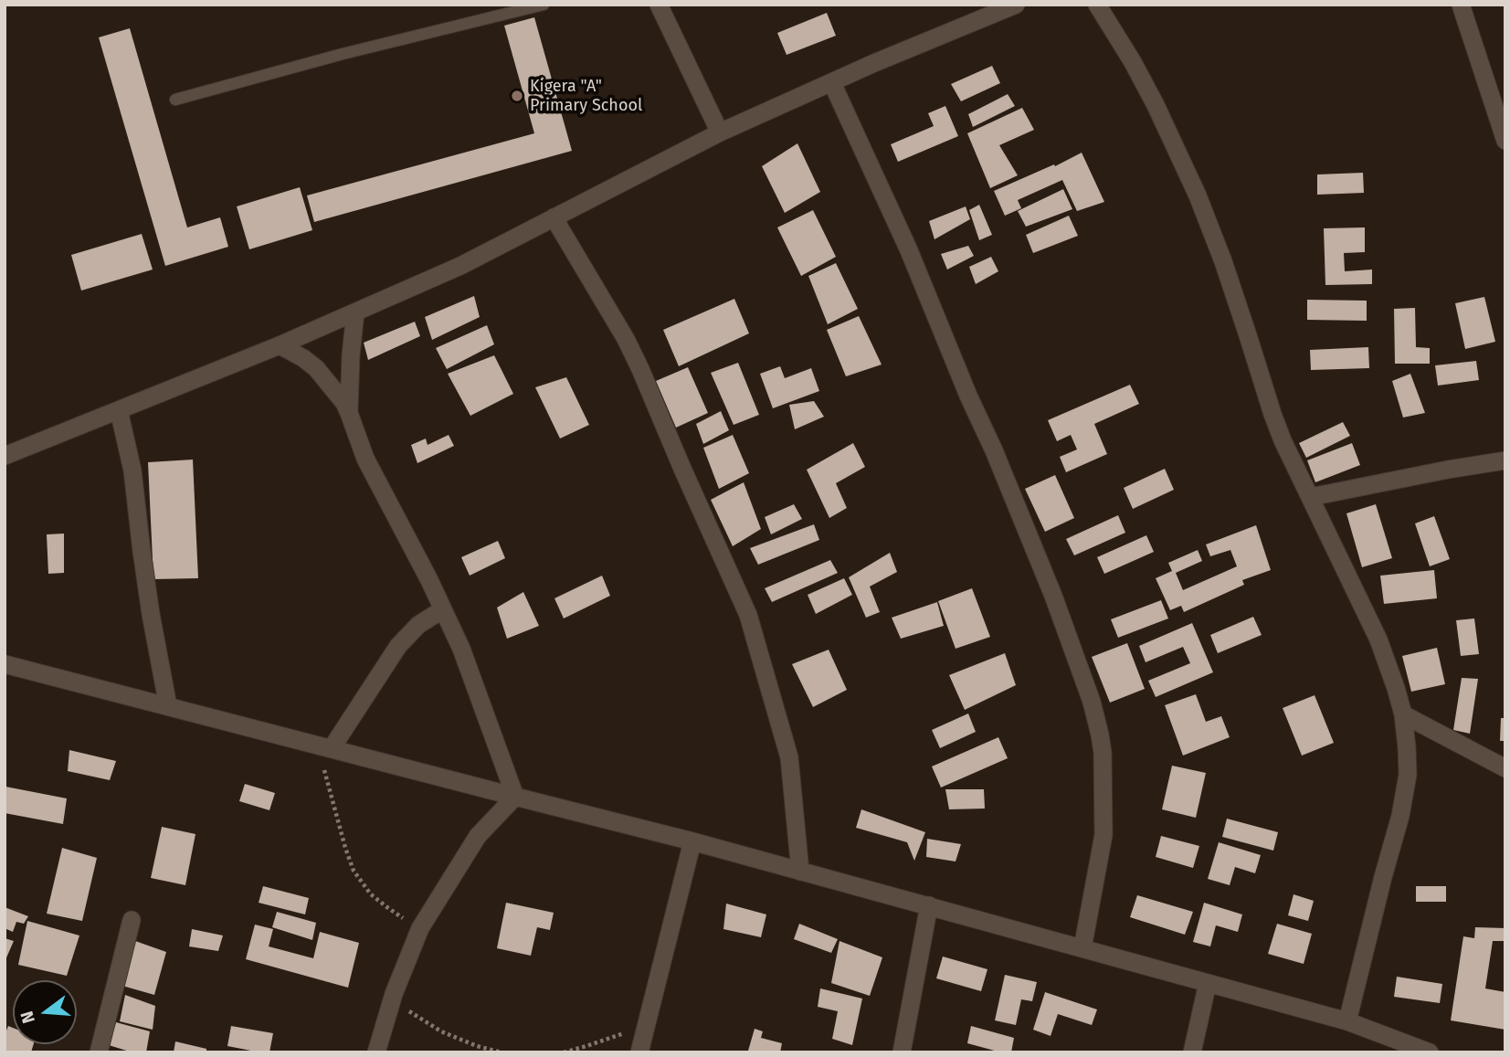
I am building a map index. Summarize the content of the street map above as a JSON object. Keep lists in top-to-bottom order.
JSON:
{
  "places": ["Kigera \"A\" Primary School"],
  "north": "left"
}
